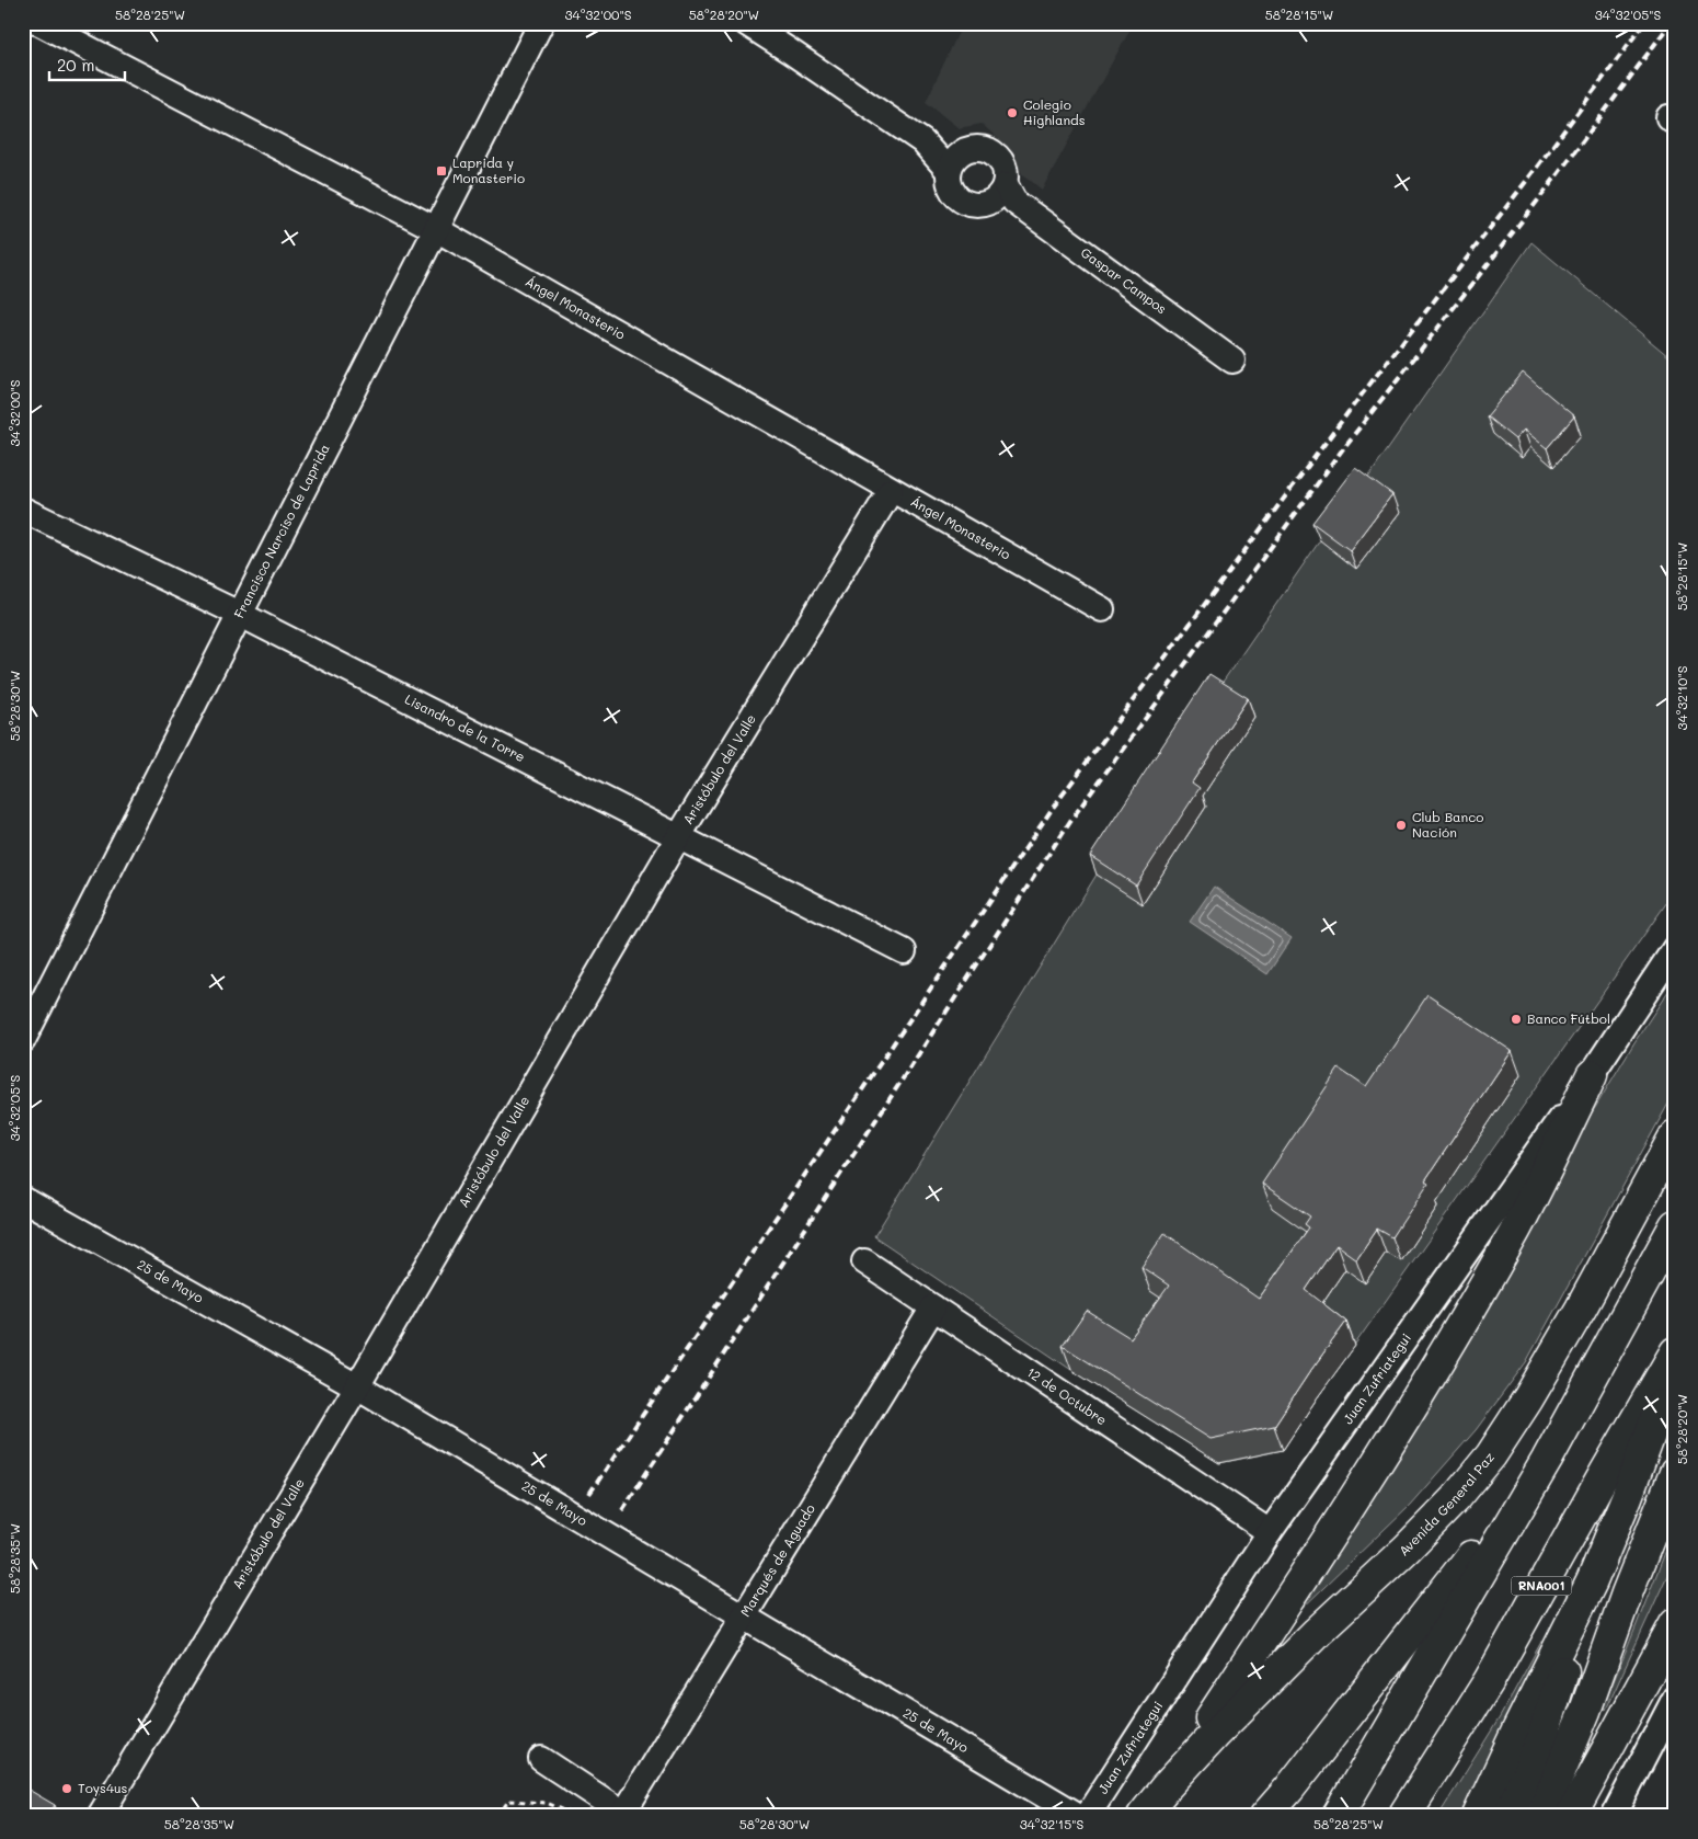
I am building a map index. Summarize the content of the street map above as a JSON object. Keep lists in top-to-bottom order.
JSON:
{
  "streets": {
    "highway": ["Avenida General Paz", "RNA001"],
    "street": [
      "Gaspar Campos",
      "Ángel Monasterio",
      "Francisco Narciso de Laprida",
      "Lisandro de la Torre",
      "Aristóbulo del Valle",
      "25 de Mayo",
      "Juan Zufriategui",
      "12 de Octubre",
      "Marqués de Aguado"
    ]
  },
  "crossings": [
    ["Ángel Monasterio", "Francisco Narciso de Laprida"],
    ["Ángel Monasterio", "Aristóbulo del Valle"],
    ["Francisco Narciso de Laprida", "Lisandro de la Torre"],
    ["Lisandro de la Torre", "Aristóbulo del Valle"],
    ["Aristóbulo del Valle", "25 de Mayo"],
    ["25 de Mayo", "Marqués de Aguado"],
    ["Juan Zufriategui", "12 de Octubre"],
    ["12 de Octubre", "Marqués de Aguado"]
  ],
  "places": {
    "other": [
      "Colegio Highlands",
      "Club Banco Nación",
      "Banco Fútbol",
      "Toys4us"
    ],
    "transit": ["Laprida y Monasterio"]
  },
  "scale_bar": "20 m",
  "coordinates": [
    "58°28'25\"W",
    "34°32'00\"S",
    "58°28'20\"W",
    "58°28'15\"W",
    "34°32'05\"S",
    "34°32'10\"S",
    "58°28'30\"W",
    "58°28'35\"W",
    "34°32'15\"S"
  ]
}
